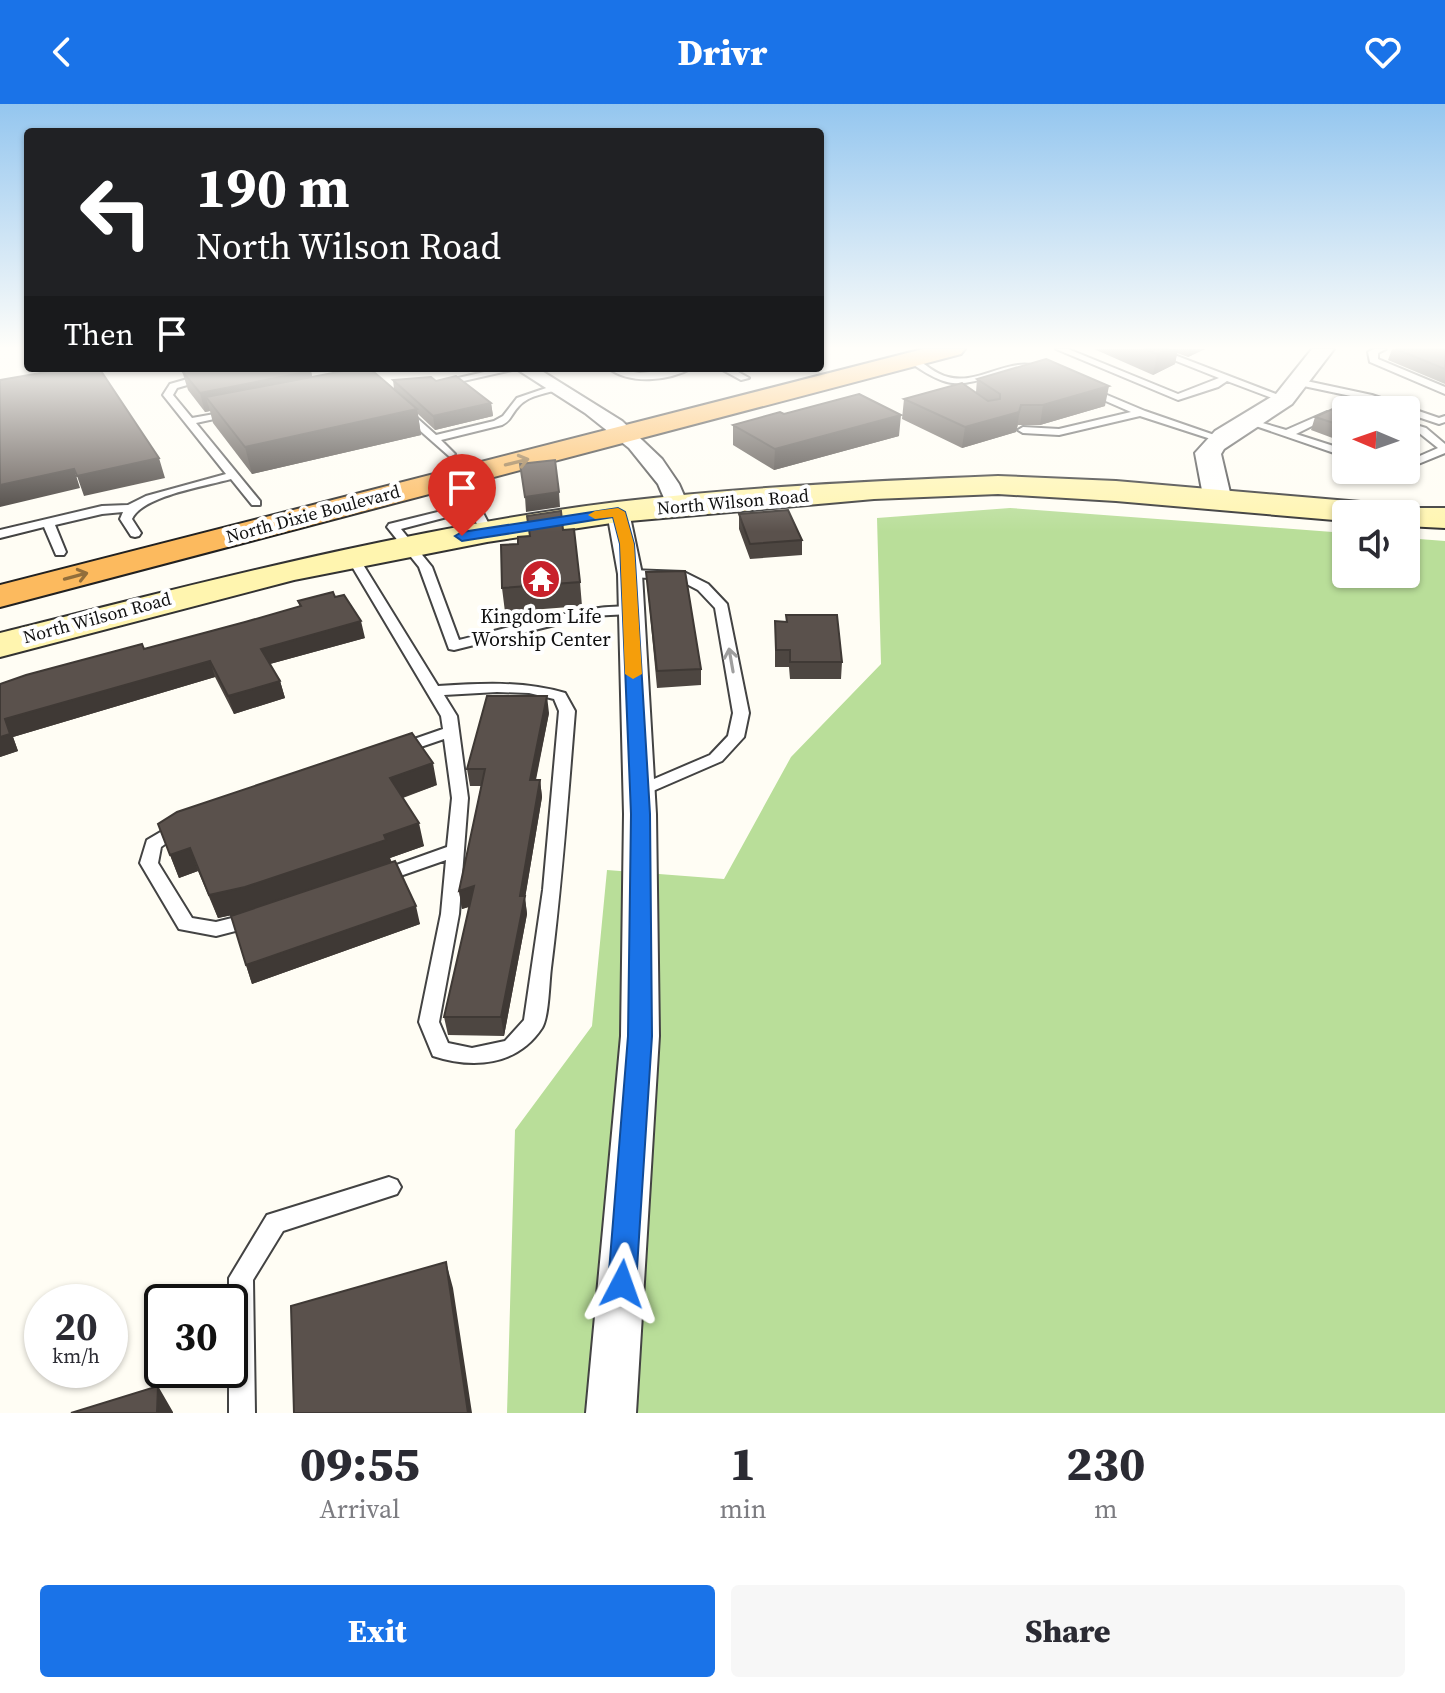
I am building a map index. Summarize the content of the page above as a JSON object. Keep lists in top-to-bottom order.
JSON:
{
  "streets": {
    "highway": ["North Dixie Boulevard"],
    "main road": ["North Wilson Road"]
  },
  "places": {
    "temple": ["Kingdom Life Worship Center"]
  },
  "north": "left",
  "page": {
    "header": "Drivr",
    "turn": ["190 m", "North Wilson Road"],
    "then": "Then",
    "speed": "20 km/h",
    "limit": "30",
    "eta": [
      "09:55",
      "Arrival",
      "1",
      "min",
      "230",
      "m"
    ],
    "buttons": ["Exit", "Share"]
  }
}
